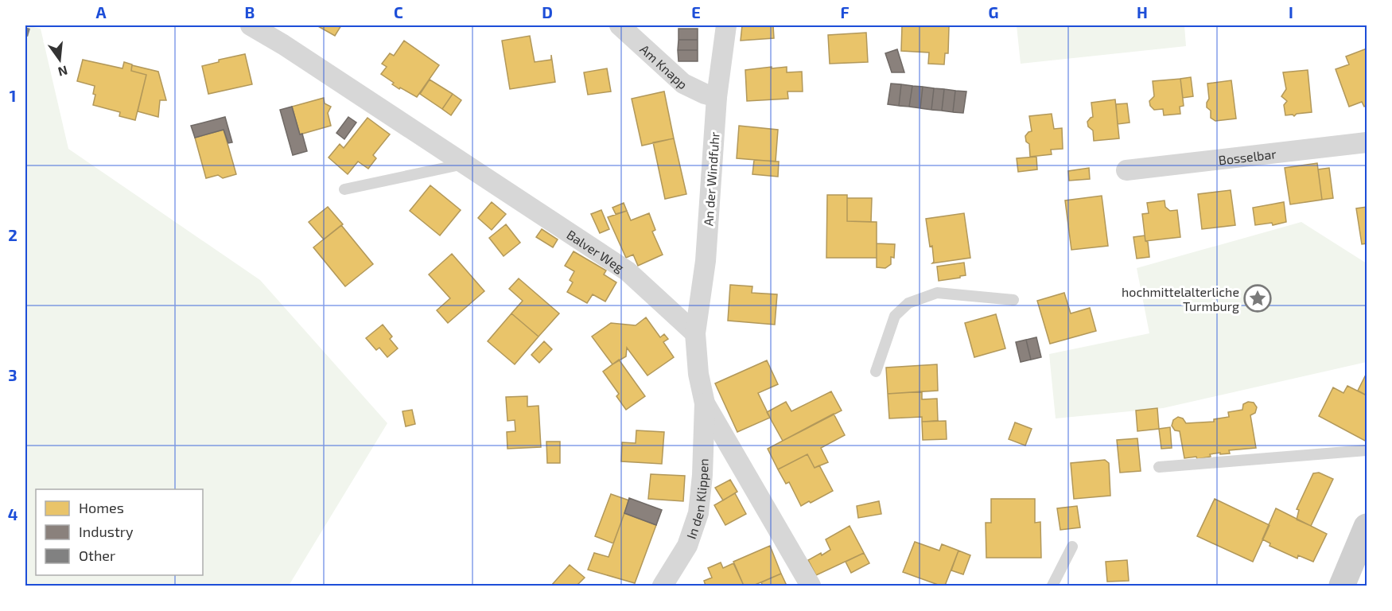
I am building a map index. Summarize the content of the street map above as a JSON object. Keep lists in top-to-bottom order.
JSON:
{
  "streets": {
    "street": [
      "Am Knapp",
      "Bosselbar",
      "An der Windfuhr",
      "Balver Weg",
      "In den Klippen"
    ]
  },
  "crossings": [
    ["Am Knapp", "An der Windfuhr"],
    ["An der Windfuhr", "Balver Weg"]
  ],
  "places": {
    "place": ["hochmittelalterliche Turmburg"]
  },
  "legend": ["Homes", "Industry", "Other"],
  "north": "bottom",
  "grid": {
    "columns": [
      "A",
      "B",
      "C",
      "D",
      "E",
      "F",
      "G",
      "H",
      "I"
    ],
    "rows": [
      "1",
      "2",
      "3",
      "4"
    ]
  }
}
